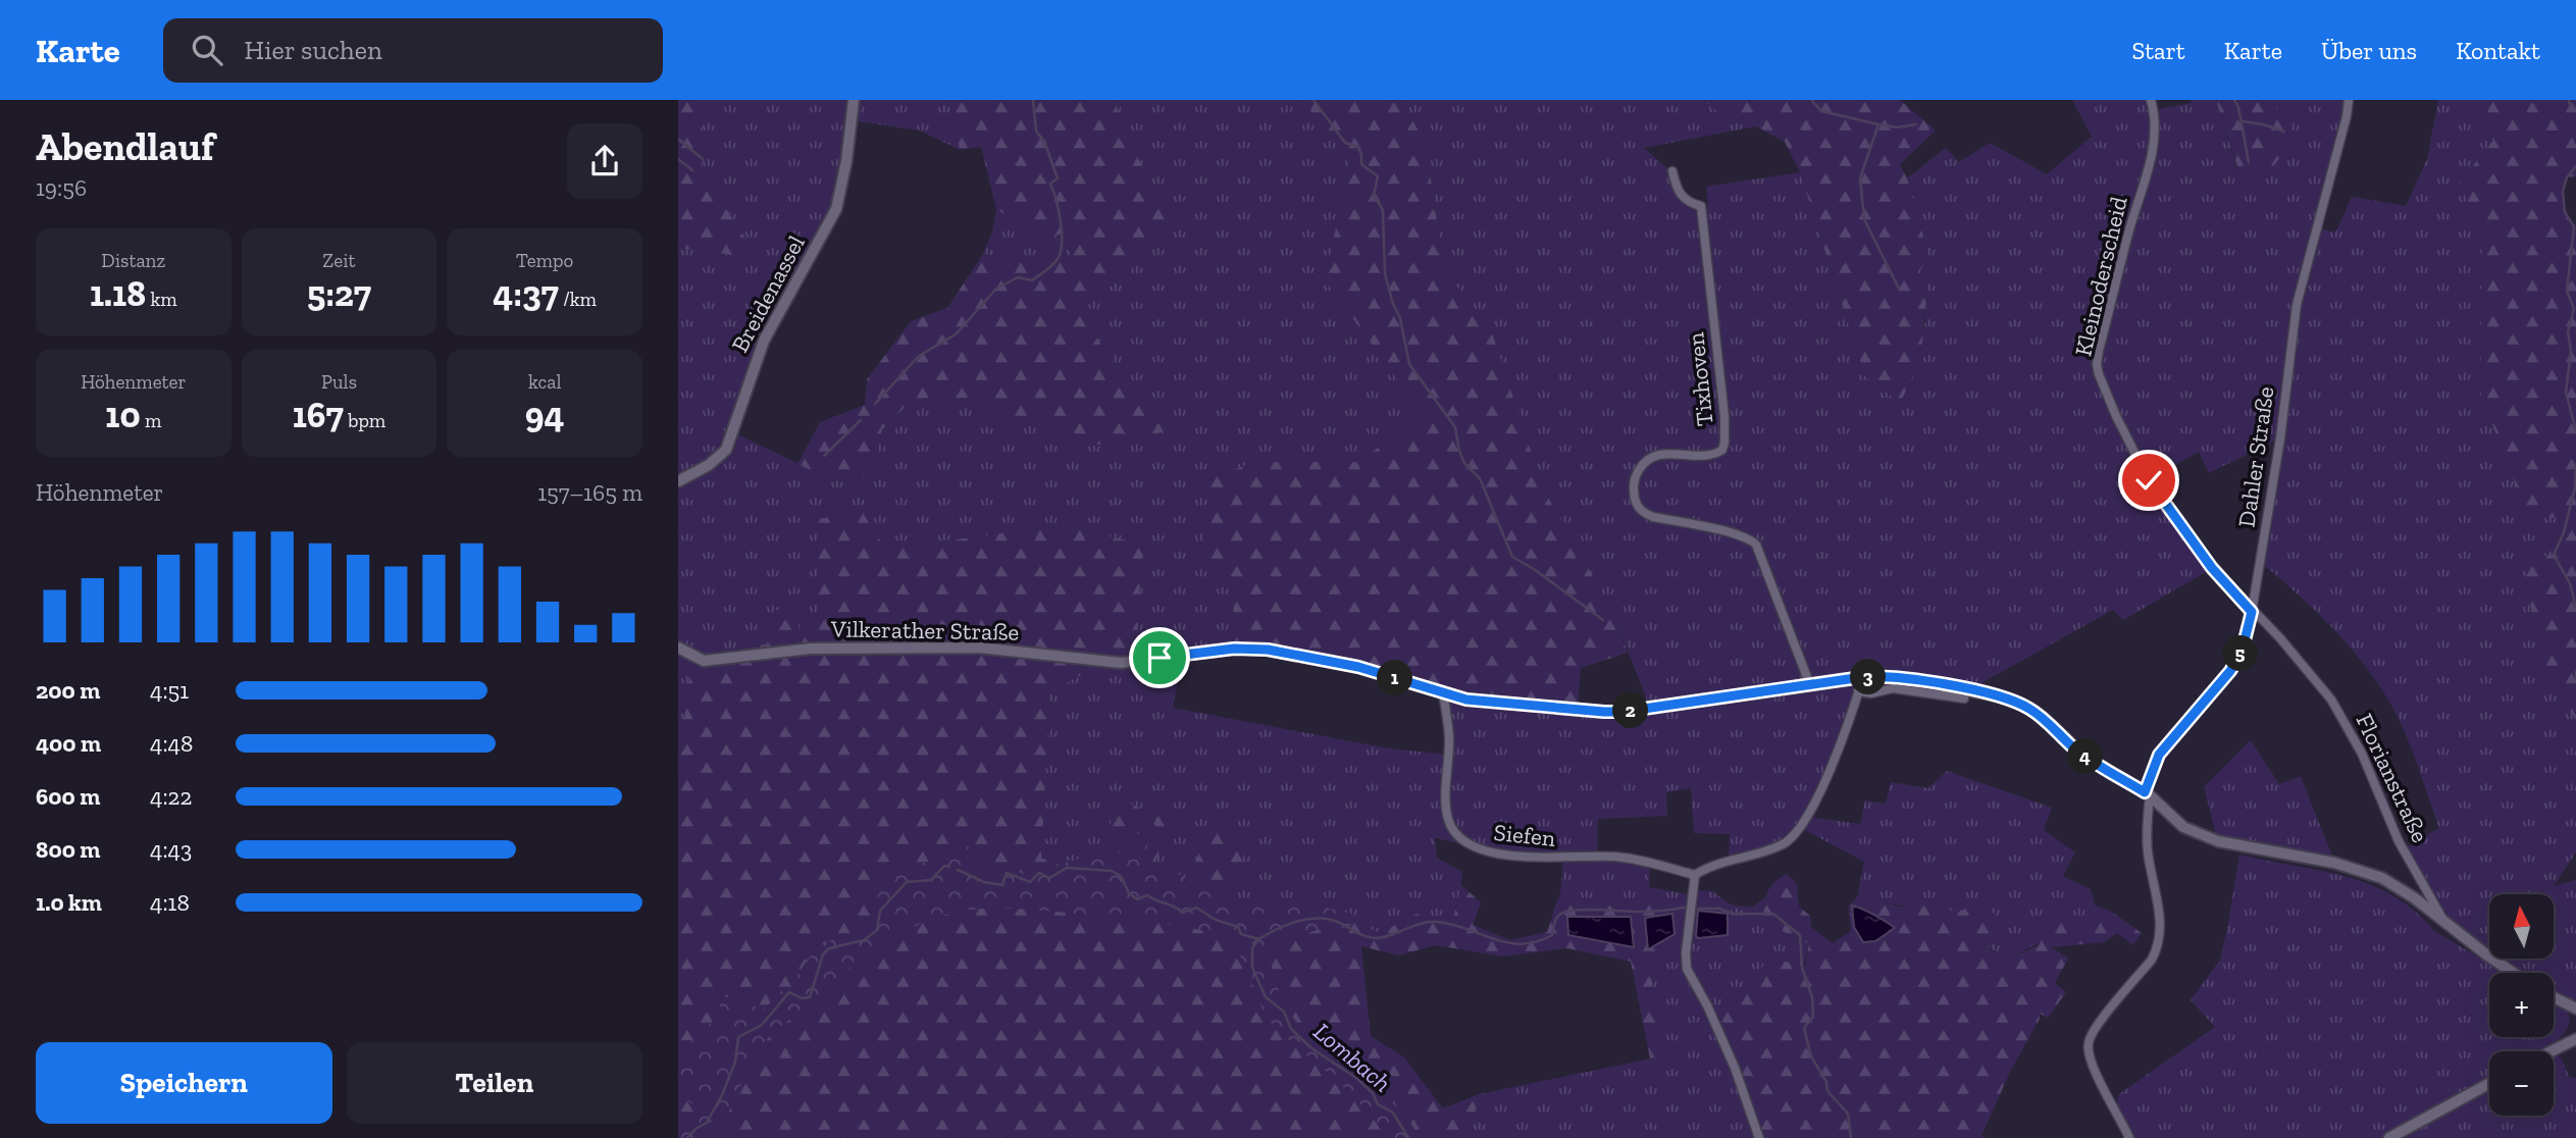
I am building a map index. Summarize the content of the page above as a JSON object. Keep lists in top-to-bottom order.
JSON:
{
  "streets": {
    "street": [
      "Kleinoderscheid",
      "Breidenassel",
      "Tixhoven",
      "Dahler Straße",
      "Vilkerather Straße",
      "Florianstraße",
      "Siefen"
    ]
  },
  "crossings": [
    ["Kleinoderscheid", "Florianstraße"],
    ["Tixhoven", "Vilkerather Straße"],
    ["Dahler Straße", "Vilkerather Straße"],
    ["Dahler Straße", "Florianstraße"],
    ["Vilkerather Straße", "Florianstraße"],
    ["Vilkerather Straße", "Siefen"]
  ],
  "water": ["Lombach"],
  "north": "top",
  "page": {
    "header": "Karte",
    "search": "Hier suchen",
    "nav": [
      "Start",
      "Karte",
      "Über uns",
      "Kontakt"
    ],
    "heading": ["Abendlauf", "19:56"],
    "stats": [
      ["Distanz", "1.18 km"],
      ["Zeit", "5:27"],
      ["Tempo", "4:37 /km"],
      ["Höhenmeter", "10 m"],
      ["Puls", "167 bpm"],
      ["kcal", "94"]
    ],
    "chart": ["Höhenmeter", "157–165 m"],
    "pins": [
      "5",
      "3",
      "1",
      "2",
      "4"
    ],
    "list": [
      {
        "name": "200 m",
        "note": "4:51"
      },
      {
        "name": "400 m",
        "note": "4:48"
      },
      {
        "name": "600 m",
        "note": "4:22"
      },
      {
        "name": "800 m",
        "note": "4:43"
      },
      {
        "name": "1.0 km",
        "note": "4:18"
      }
    ],
    "map_buttons": ["+", "−"],
    "buttons": ["Speichern", "Teilen"]
  }
}
